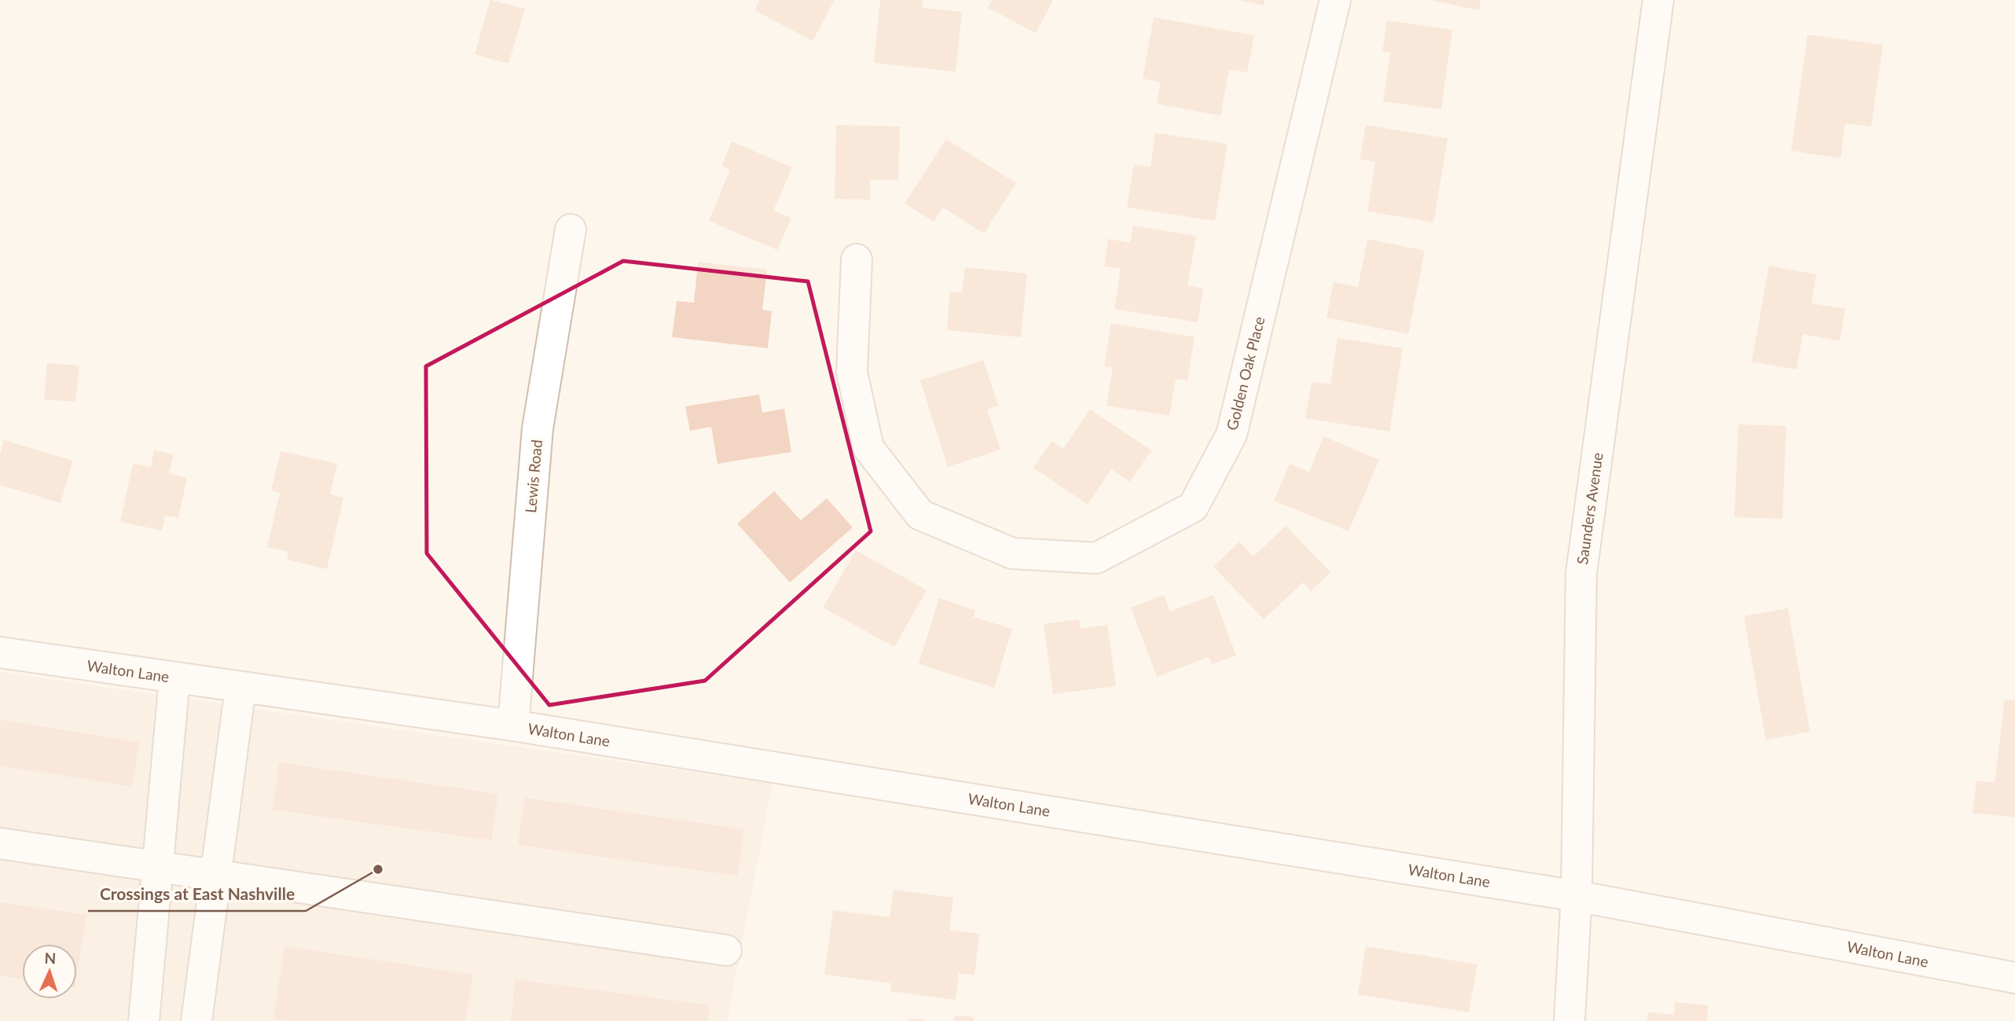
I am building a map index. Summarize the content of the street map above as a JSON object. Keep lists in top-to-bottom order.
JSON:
{
  "streets": {
    "street": [
      "Golden Oak Place",
      "Lewis Road",
      "Saunders Avenue",
      "Walton Lane"
    ]
  },
  "crossings": [
    ["Lewis Road", "Walton Lane"],
    ["Saunders Avenue", "Walton Lane"]
  ],
  "places": ["Crossings at East Nashville"],
  "north": "top"
}
